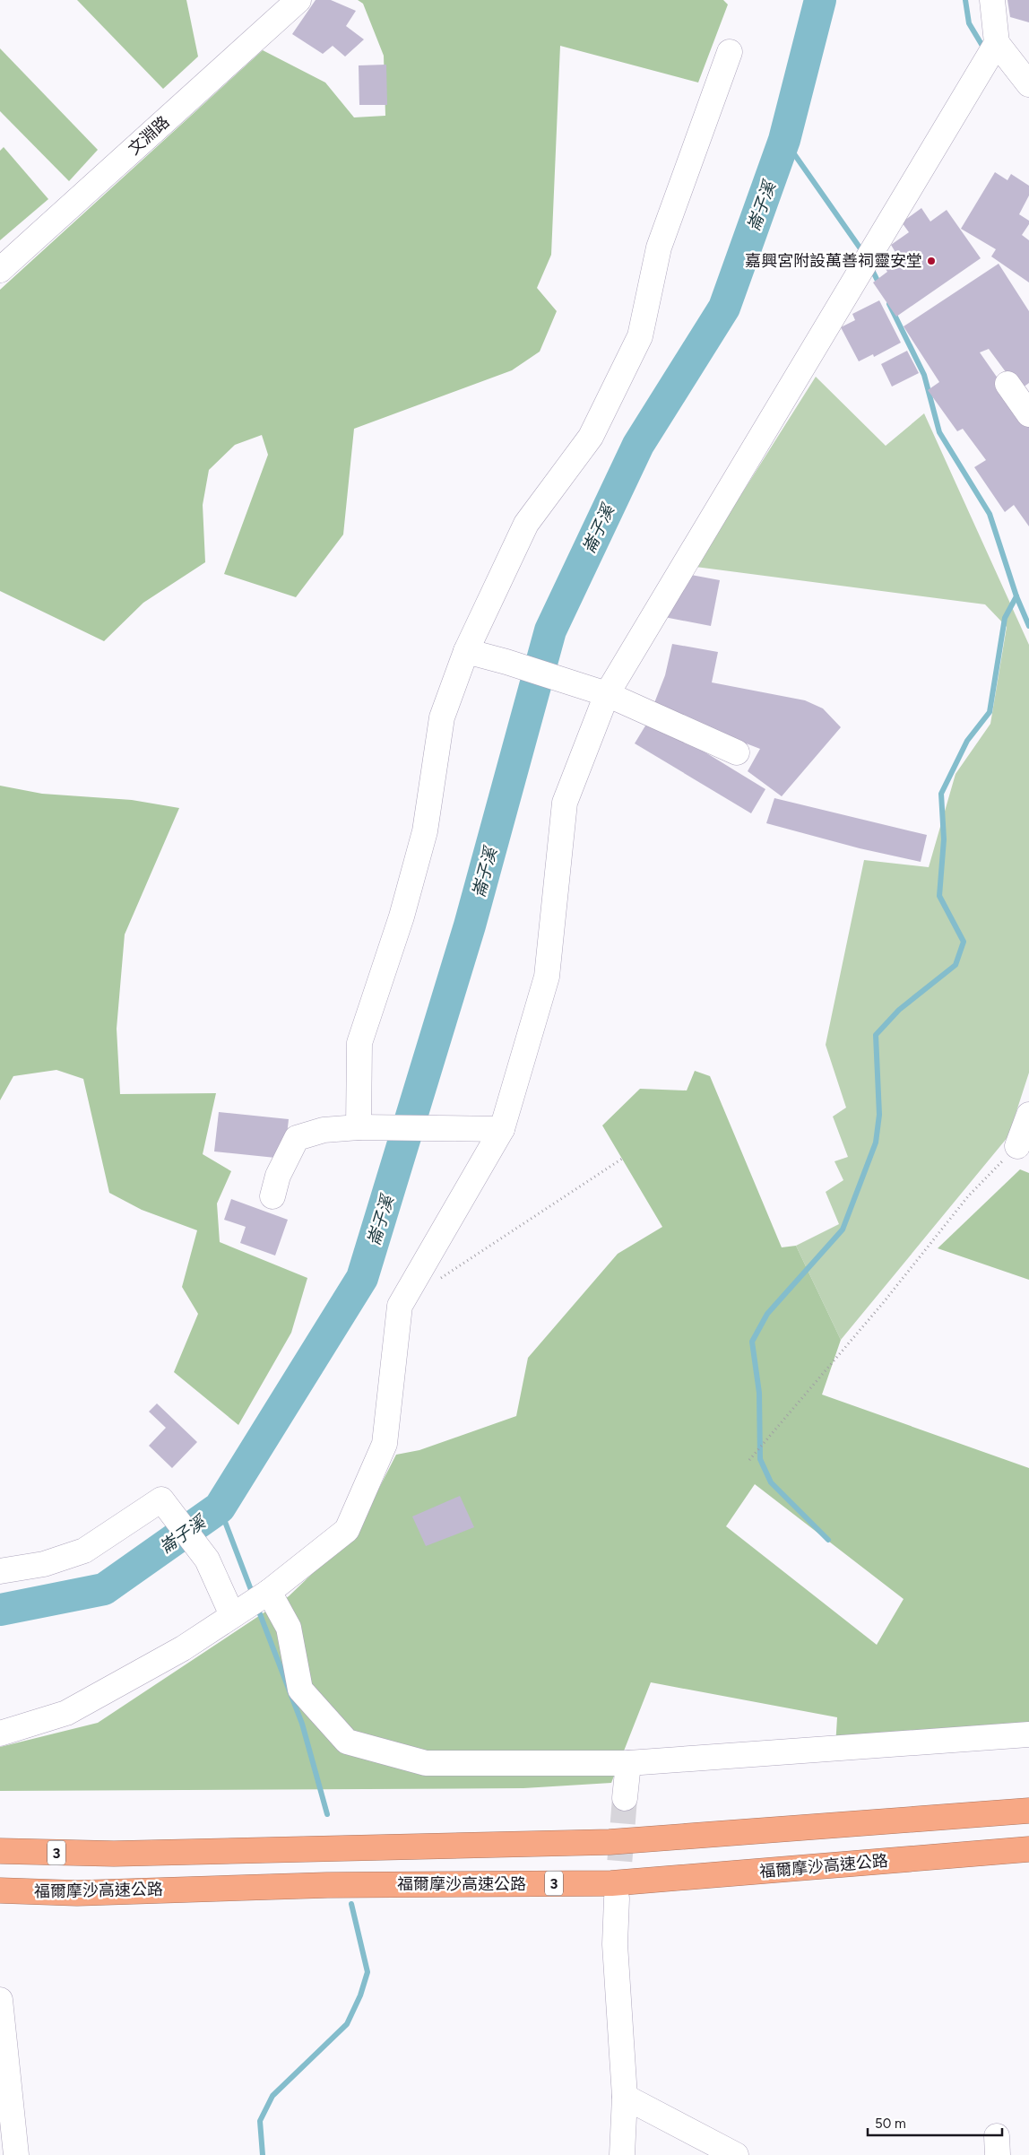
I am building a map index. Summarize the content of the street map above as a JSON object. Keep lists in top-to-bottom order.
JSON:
{
  "streets": {
    "highway": ["3", "福爾摩沙高速公路"],
    "street": ["文淵路"]
  },
  "water": ["崙子溪"],
  "places": ["嘉興宮附設萬善祠靈安堂"],
  "scale_bar": "50 m"
}
